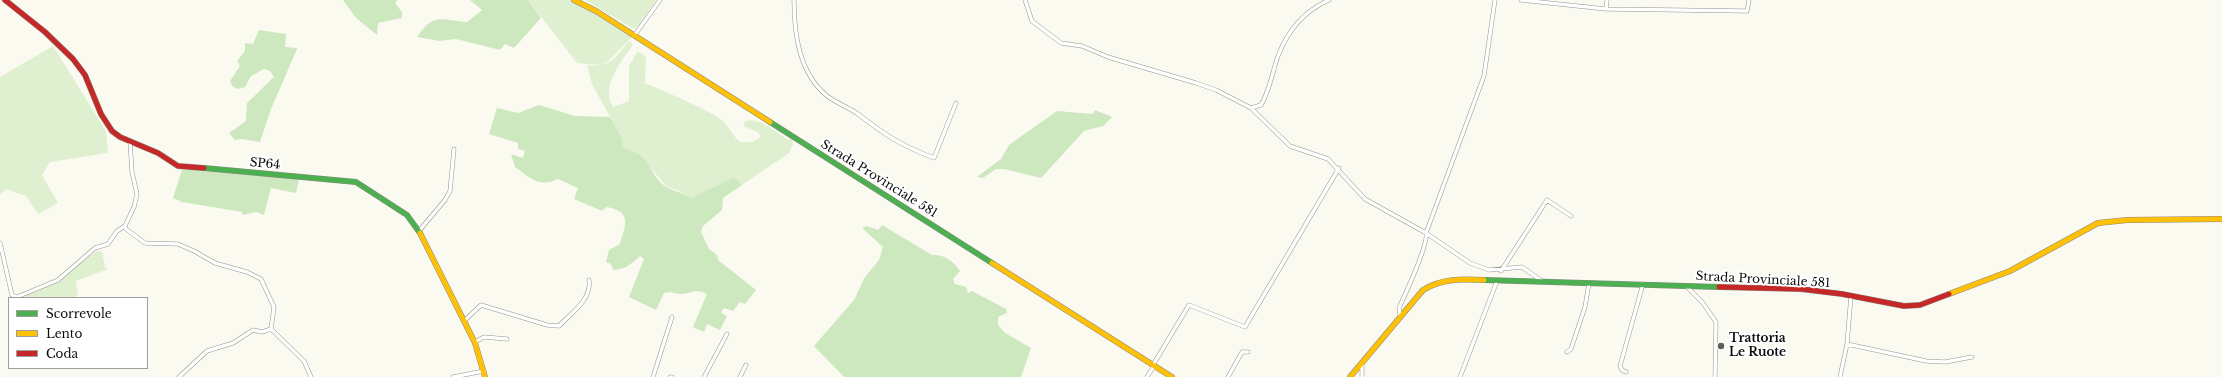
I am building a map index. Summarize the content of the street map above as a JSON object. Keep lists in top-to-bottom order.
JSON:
{
  "streets": {
    "main road": ["SP64", "Strada Provinciale 581"]
  },
  "places": ["Trattoria Le Ruote"],
  "legend": ["Scorrevole", "Lento", "Coda"]
}
